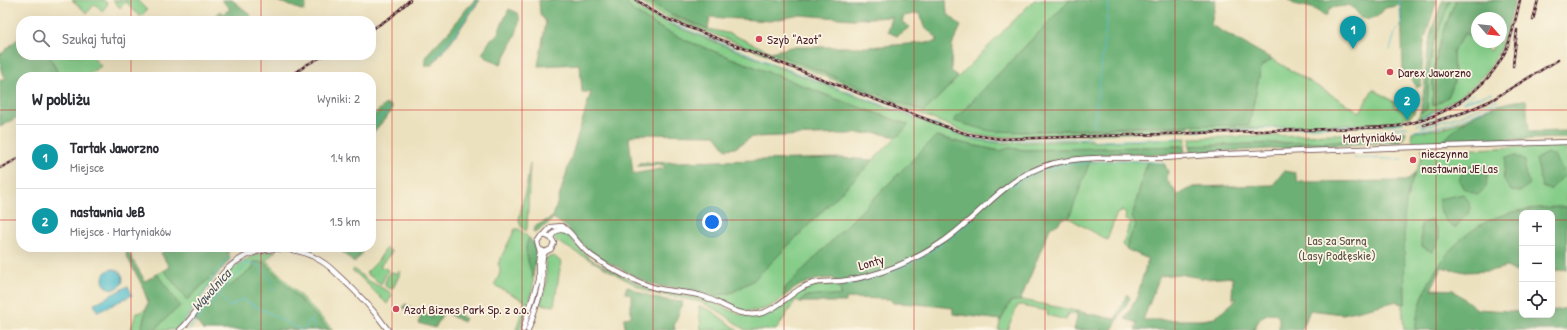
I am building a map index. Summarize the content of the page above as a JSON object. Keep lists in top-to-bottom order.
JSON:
{
  "streets": {
    "main road": ["Martyniaków", "Lonty"]
  },
  "crossings": [
    ["Martyniaków", "Lonty"]
  ],
  "water": ["Wąwolnica"],
  "parks": ["Las za Sarną (Lasy Podłęskie)"],
  "places": [
    "Szyb \"Azot\"",
    "Darex Jaworzno",
    "nieczynna nastawnia JE Las",
    "Azot Biznes Park Sp. z o.o."
  ],
  "north": "bottom right",
  "page": {
    "pins": ["1", "2"],
    "search": "Szukaj tutaj",
    "heading": ["W pobliżu", "Wyniki: 2"],
    "list": [
      {
        "mark": "1",
        "name": "Tartak Jaworzno",
        "note": "Miejsce",
        "value": "1.4 km"
      },
      {
        "mark": "2",
        "name": "nastawnia JeB",
        "note": "Miejsce · Martyniaków",
        "value": "1.5 km"
      }
    ],
    "map_buttons": ["+", "−"]
  }
}
